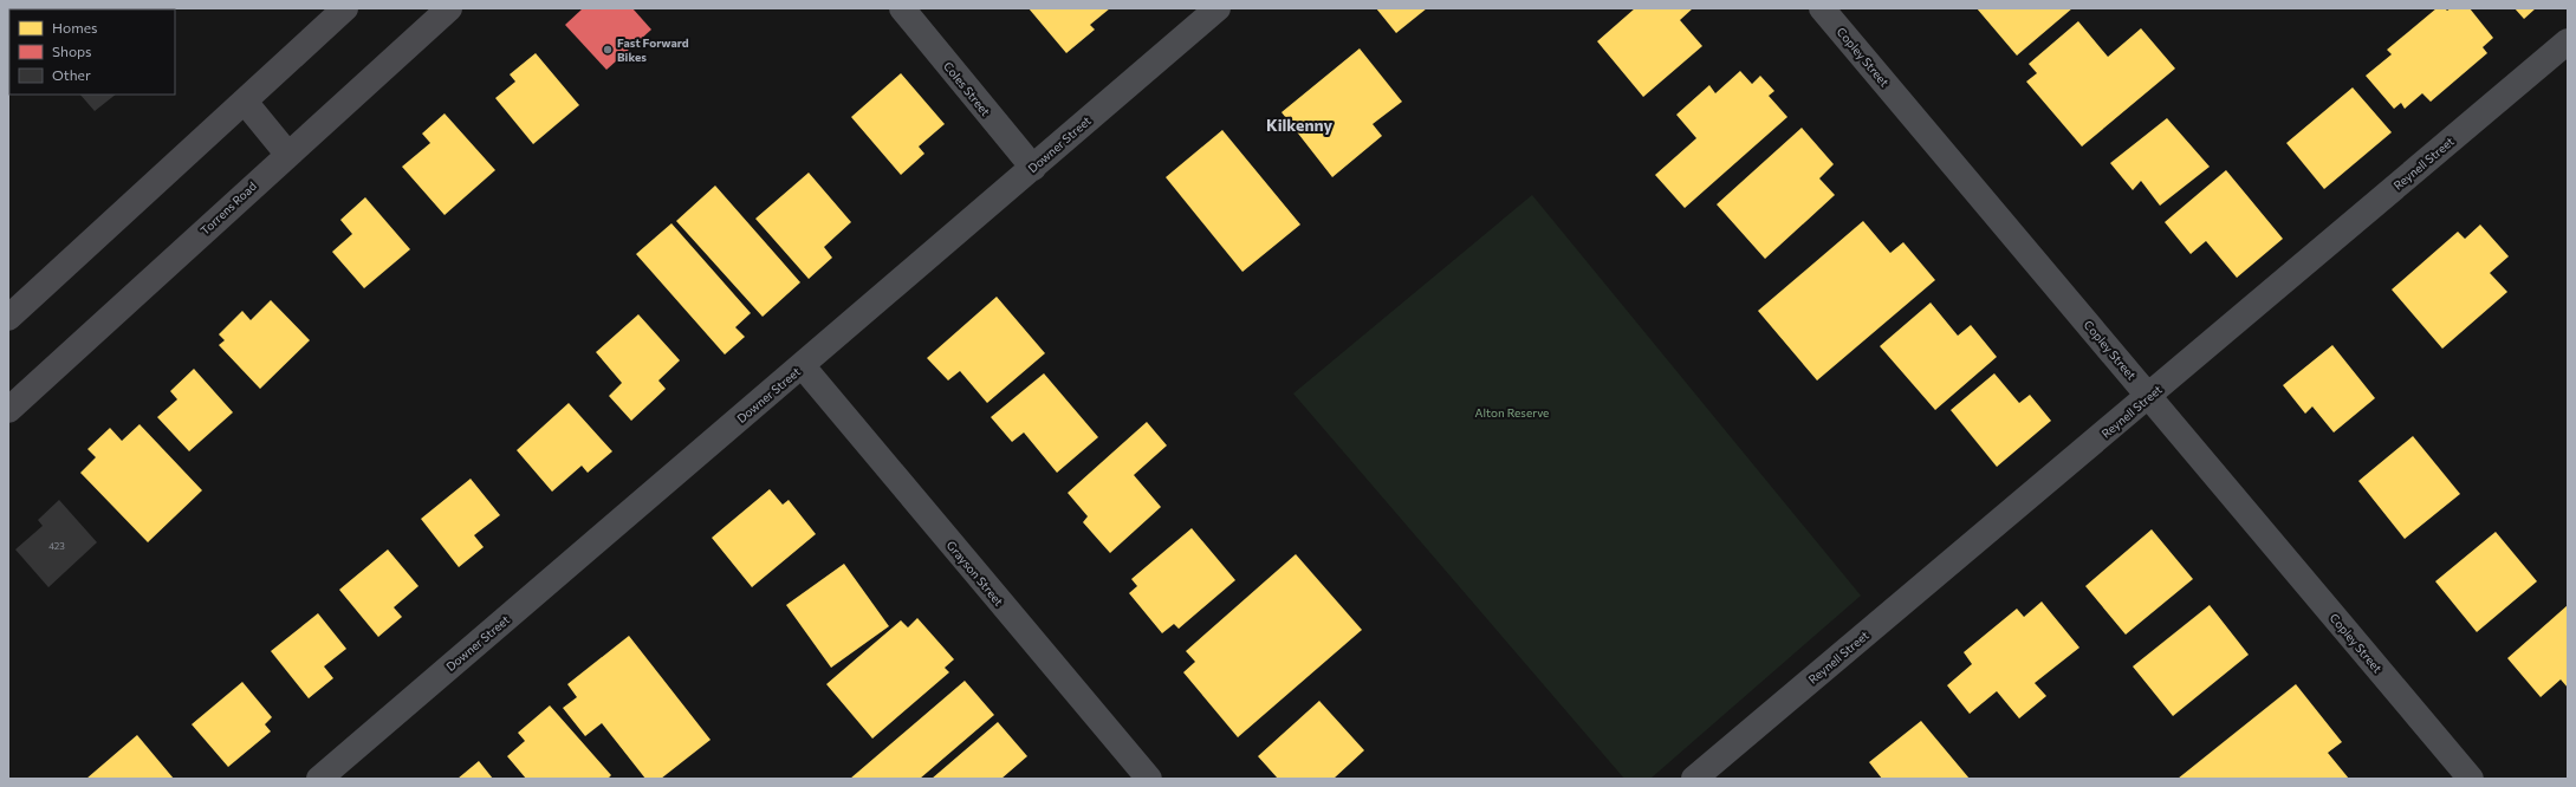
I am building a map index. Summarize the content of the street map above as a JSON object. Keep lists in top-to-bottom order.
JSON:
{
  "streets": {
    "main road": ["Torrens Road"],
    "street": [
      "Copley Street",
      "Coles Street",
      "Downer Street",
      "Reynell Street",
      "Grayson Street"
    ]
  },
  "crossings": [
    ["Copley Street", "Reynell Street"],
    ["Coles Street", "Downer Street"],
    ["Downer Street", "Grayson Street"]
  ],
  "districts": ["Kilkenny"],
  "parks": ["Alton Reserve"],
  "places": ["Fast Forward Bikes"],
  "house_numbers": ["423"],
  "legend": ["Homes", "Shops", "Other"]
}
